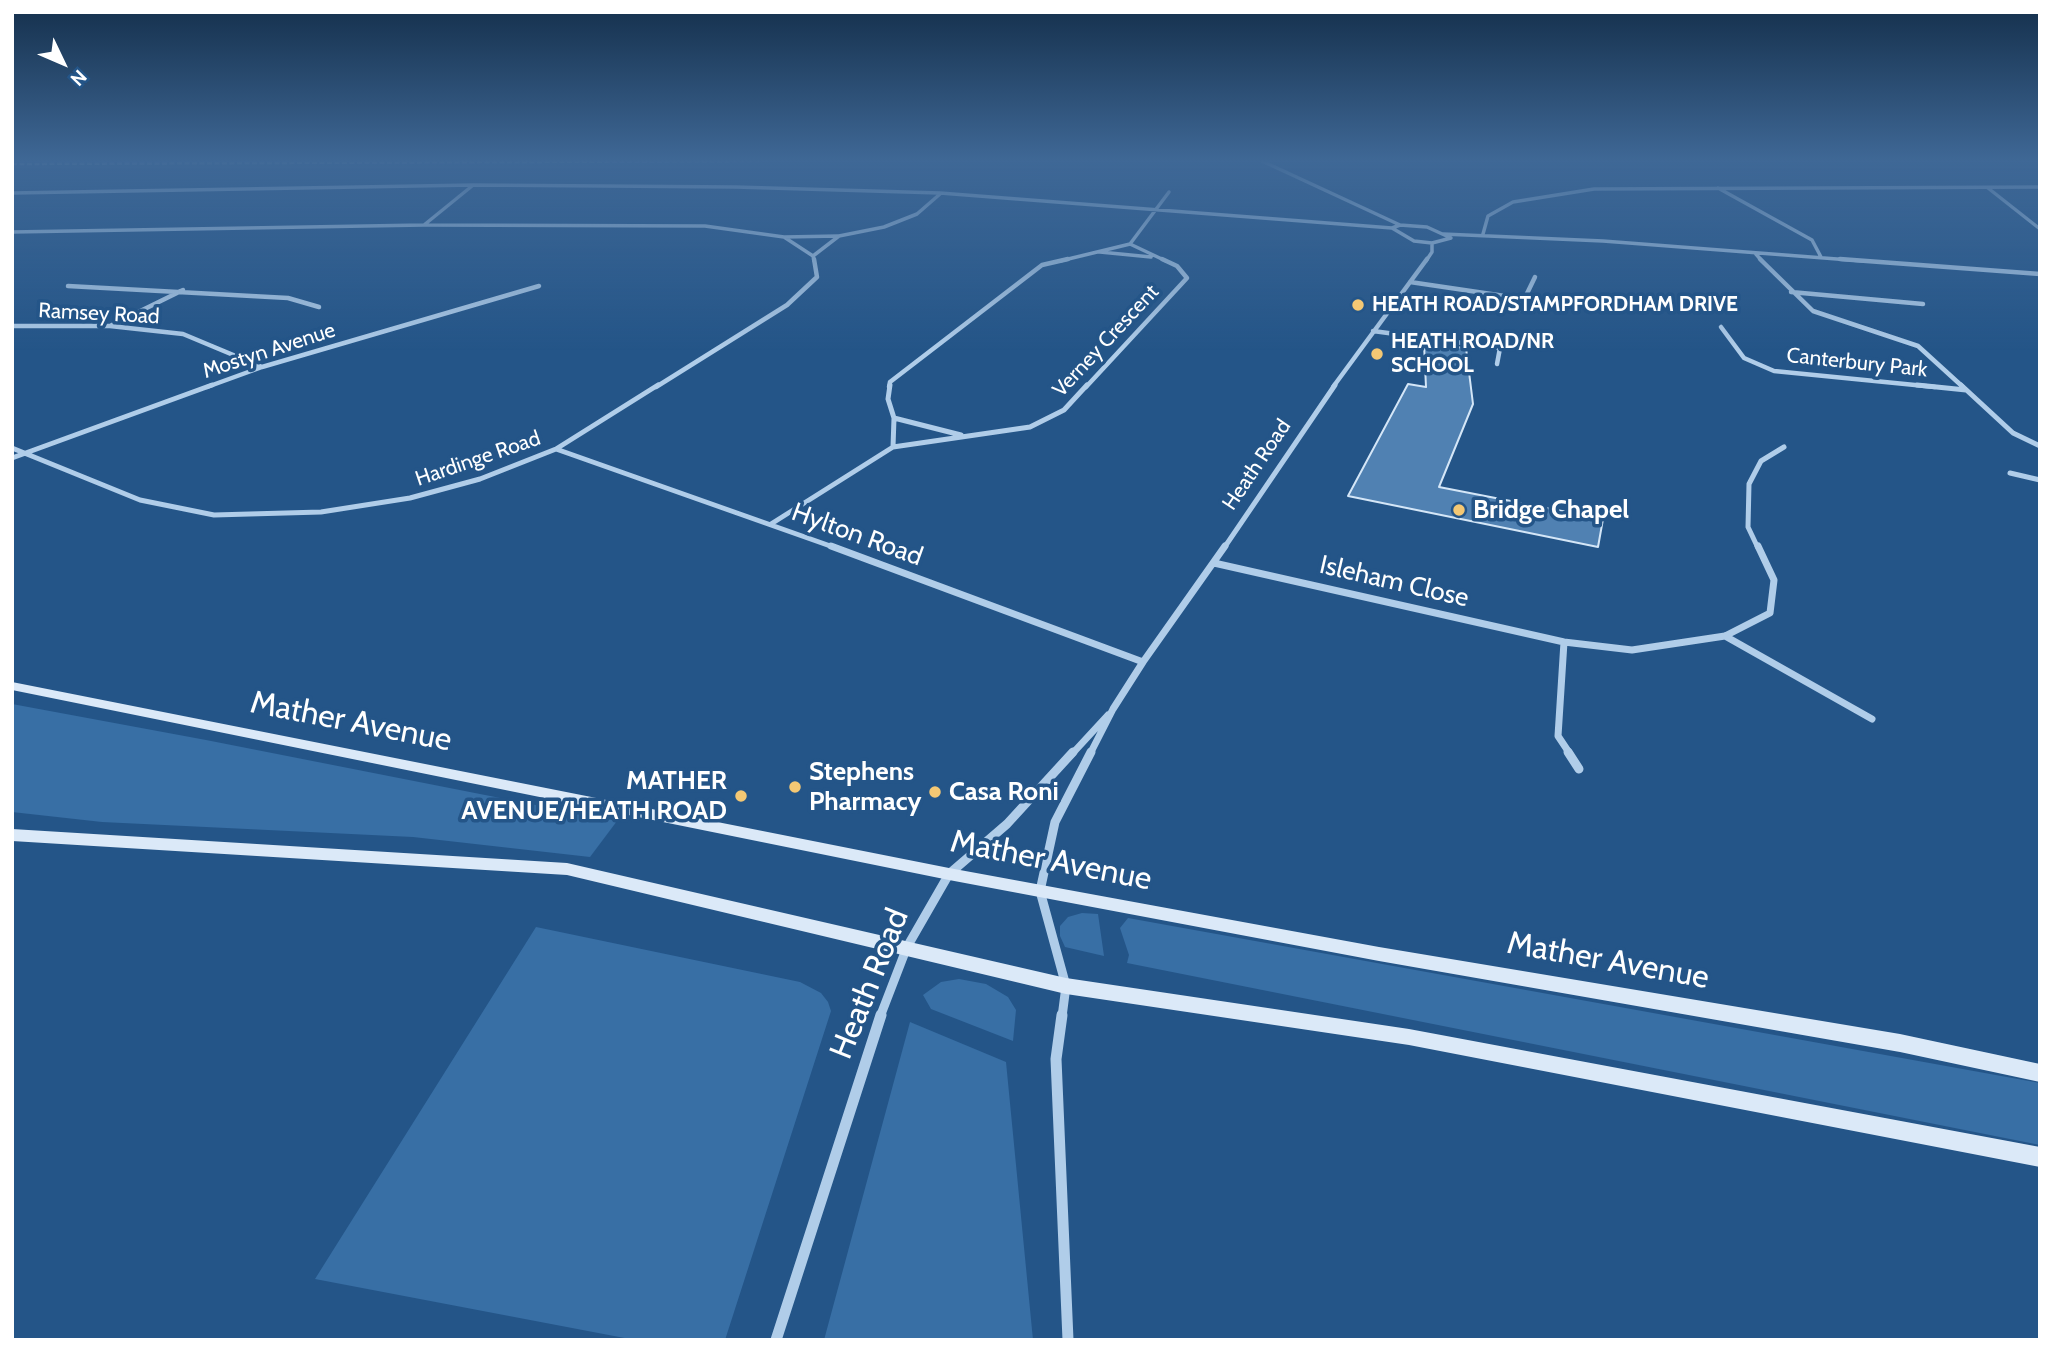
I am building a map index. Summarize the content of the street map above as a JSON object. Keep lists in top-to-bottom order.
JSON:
{
  "streets": {
    "main road": ["Mather Avenue"],
    "street": [
      "Ramsey Road",
      "Verney Crescent",
      "Mostyn Avenue",
      "Canterbury Park",
      "Hardinge Road",
      "Heath Road",
      "Hylton Road",
      "Isleham Close"
    ]
  },
  "crossings": [
    ["Ramsey Road", "Mostyn Avenue"],
    ["Verney Crescent", "Hylton Road"],
    ["Mostyn Avenue", "Hardinge Road"],
    ["Hardinge Road", "Hylton Road"],
    ["Heath Road", "Hylton Road"],
    ["Heath Road", "Isleham Close"],
    ["Heath Road", "Mather Avenue"]
  ],
  "places": [
    "HEATH ROAD/STAMPFORDHAM DRIVE",
    "HEATH ROAD/NR SCHOOL",
    "Bridge Chapel",
    "Stephens Pharmacy",
    "Casa Roni",
    "MATHER AVENUE/HEATH ROAD"
  ],
  "north": "bottom right"
}
